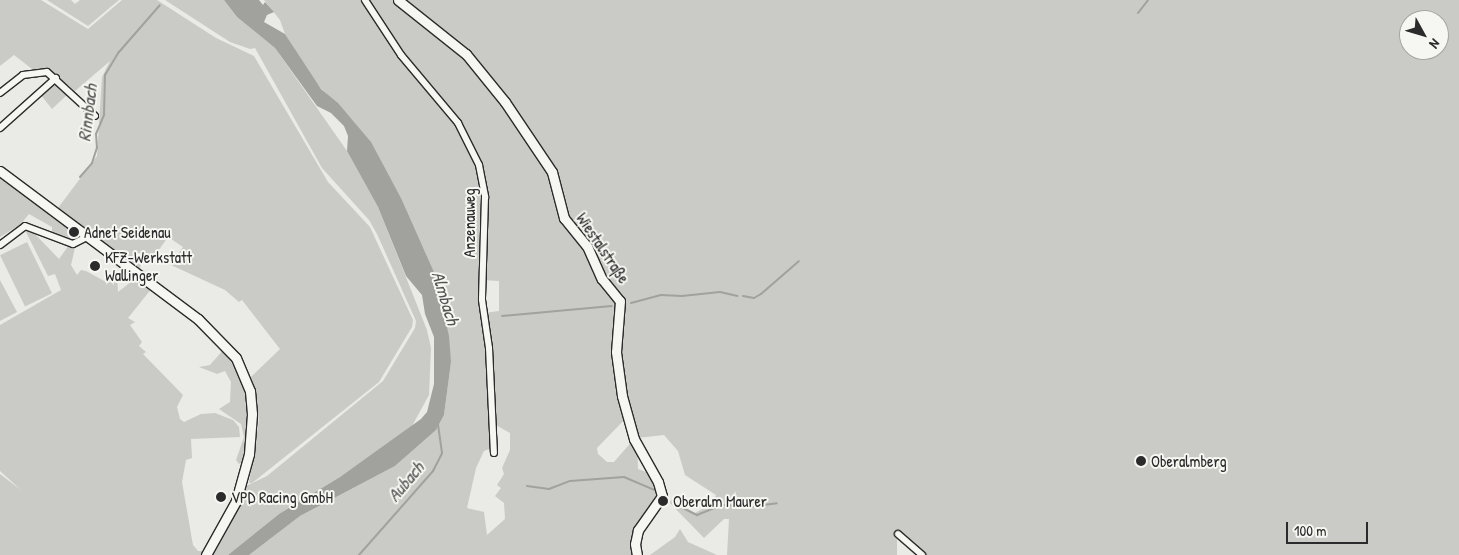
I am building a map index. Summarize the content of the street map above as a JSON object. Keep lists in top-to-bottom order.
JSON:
{
  "streets": {
    "street": ["Anzenauweg", "Wiestalstraße"]
  },
  "water": ["Rinnbach", "Almbach", "Aubach"],
  "places": [
    "Adnet Seidenau",
    "KFZ-Werkstatt Wallinger",
    "Oberalmberg",
    "VPD Racing GmbH",
    "Oberalm Maurer"
  ],
  "scale_bar": "100 m",
  "north": "bottom right"
}
